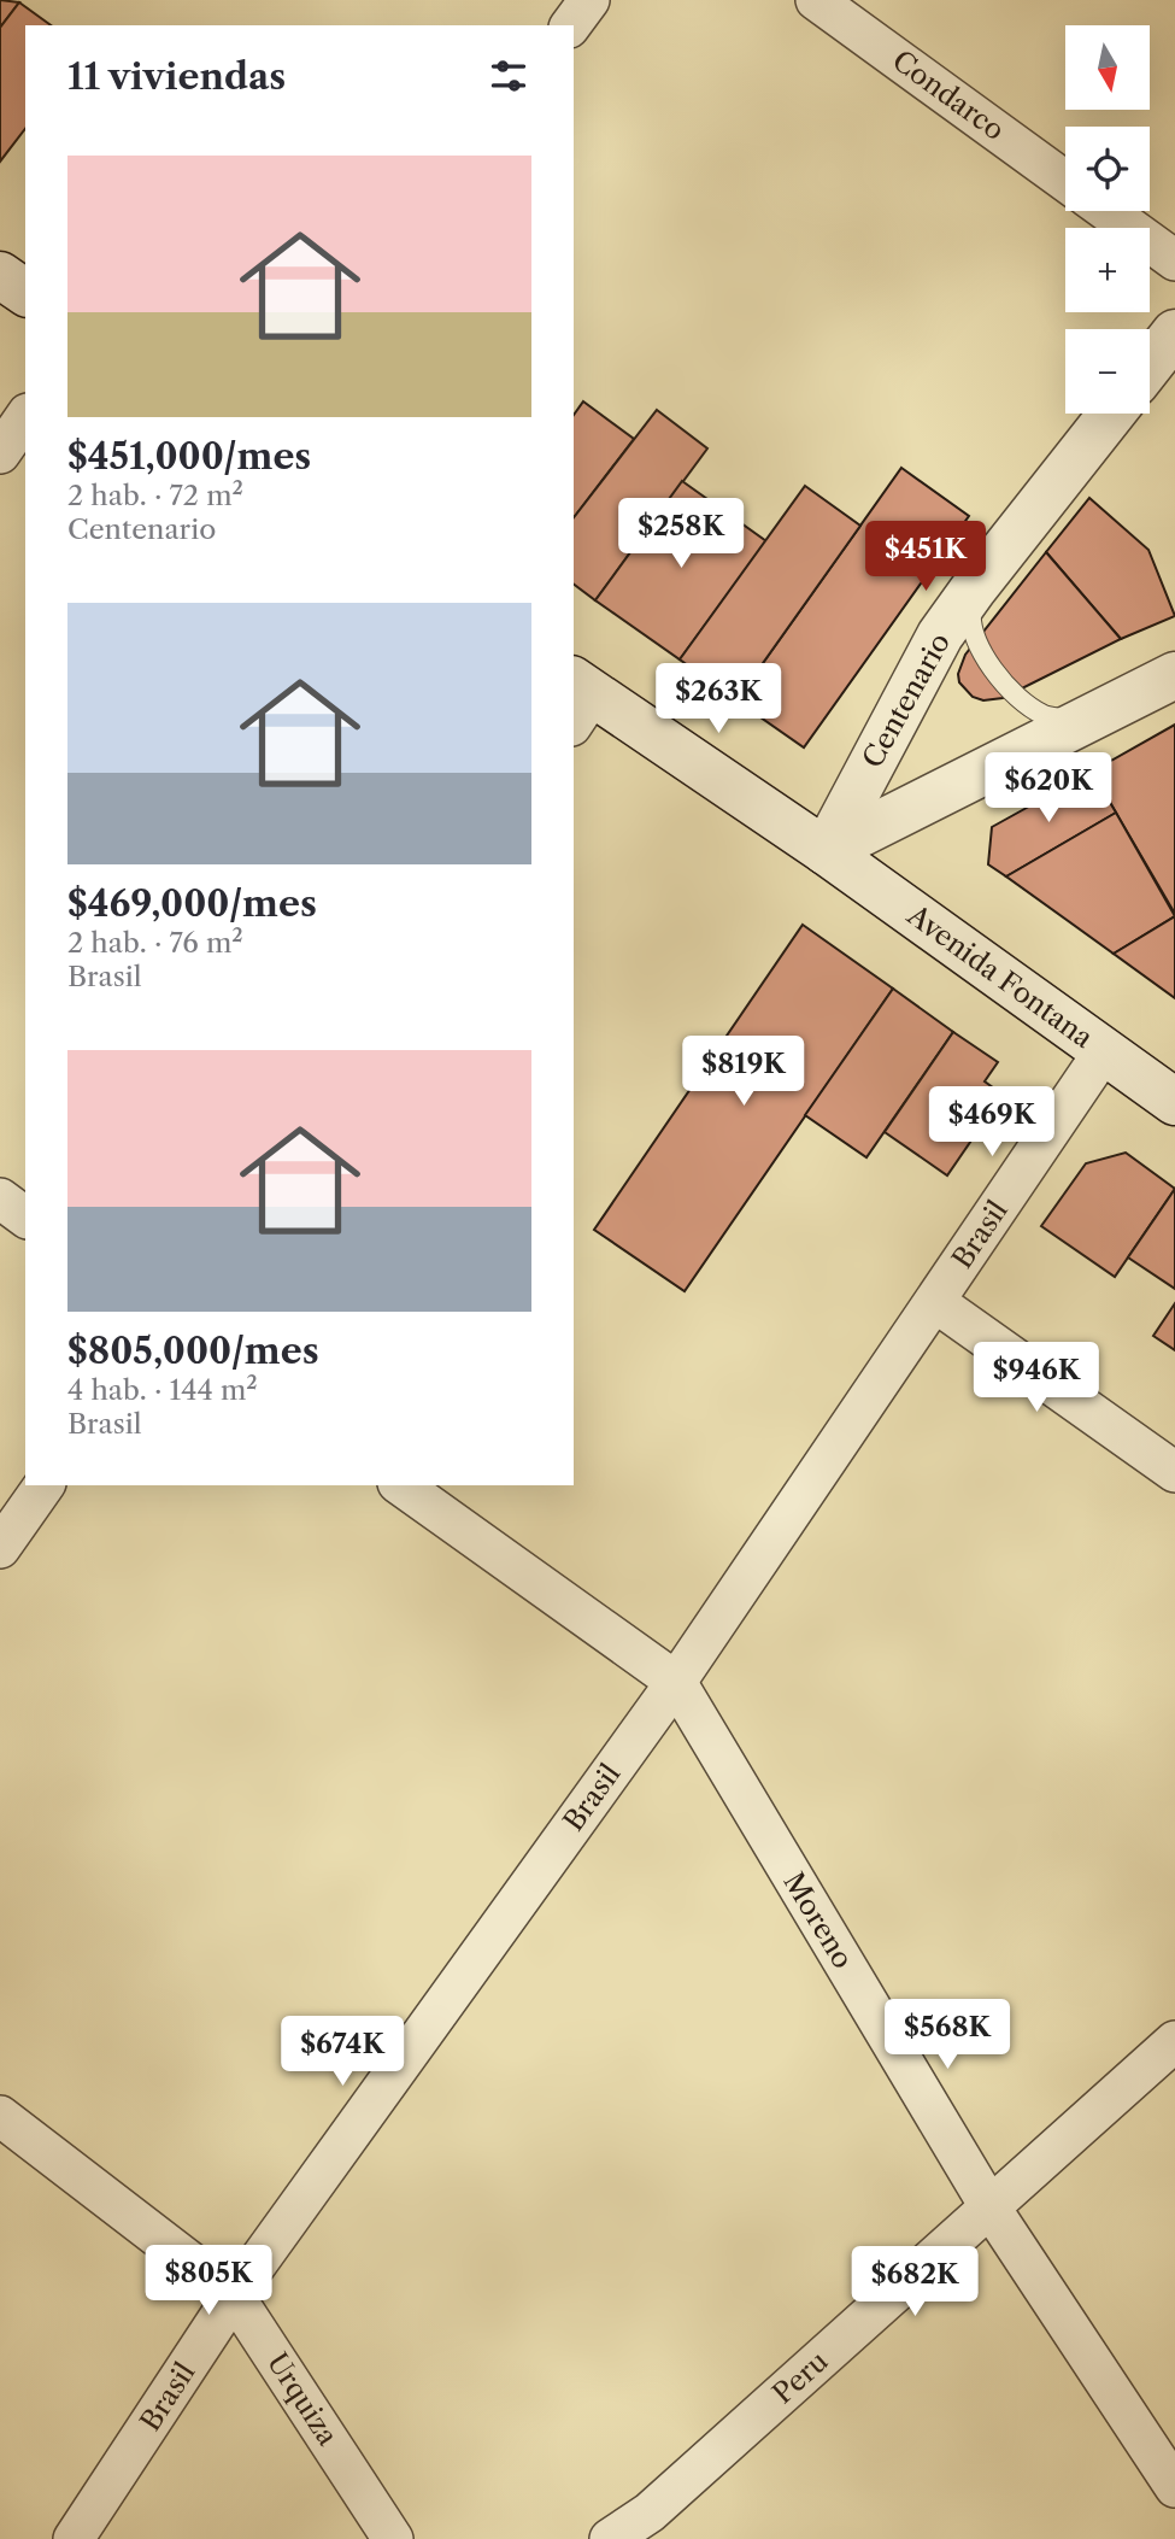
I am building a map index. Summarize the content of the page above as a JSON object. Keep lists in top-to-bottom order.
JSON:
{
  "streets": {
    "street": [
      "Condarco",
      "Centenario",
      "Avenida Fontana",
      "Brasil",
      "Moreno",
      "Peru",
      "Urquiza"
    ]
  },
  "crossings": [
    ["Centenario", "Avenida Fontana"],
    ["Avenida Fontana", "Brasil"],
    ["Brasil", "Moreno"],
    ["Brasil", "Urquiza"],
    ["Moreno", "Peru"]
  ],
  "north": "bottom",
  "page": {
    "map_buttons": ["+", "−"],
    "heading": "11 viviendas",
    "list": [
      {
        "name": "$451,000/mes",
        "note": "2 hab. · 72 m² · Centenario"
      },
      {
        "name": "$469,000/mes",
        "note": "2 hab. · 76 m² · Brasil"
      },
      {
        "name": "$805,000/mes",
        "note": "4 hab. · 144 m² · Brasil"
      }
    ],
    "price": [
      "$258K",
      "$451K",
      "$263K",
      "$620K",
      "$819K",
      "$469K",
      "$946K",
      "$568K",
      "$674K",
      "$805K",
      "$682K"
    ]
  }
}
